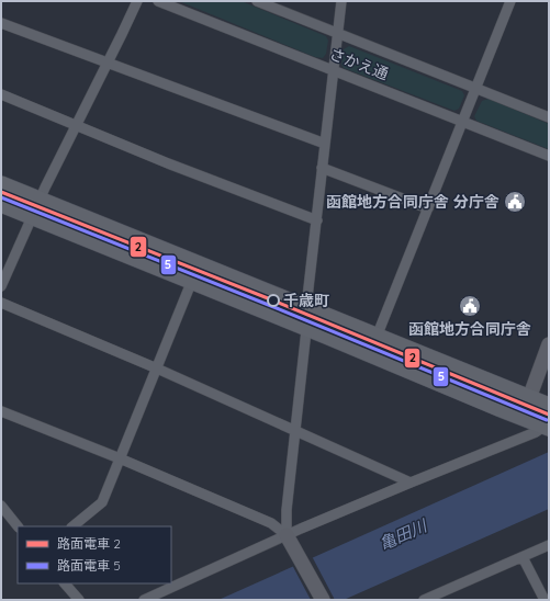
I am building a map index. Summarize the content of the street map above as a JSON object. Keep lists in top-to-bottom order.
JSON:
{
  "streets": {
    "street": ["さかえ通"]
  },
  "water": ["亀田川"],
  "places": {
    "public building": ["函館地方合同庁舎 分庁舎", "函館地方合同庁舎"],
    "other": ["千歳町"]
  },
  "lines": ["tram line 2", "tram line 5"],
  "legend": ["路面電車 2", "路面電車 5"]
}
